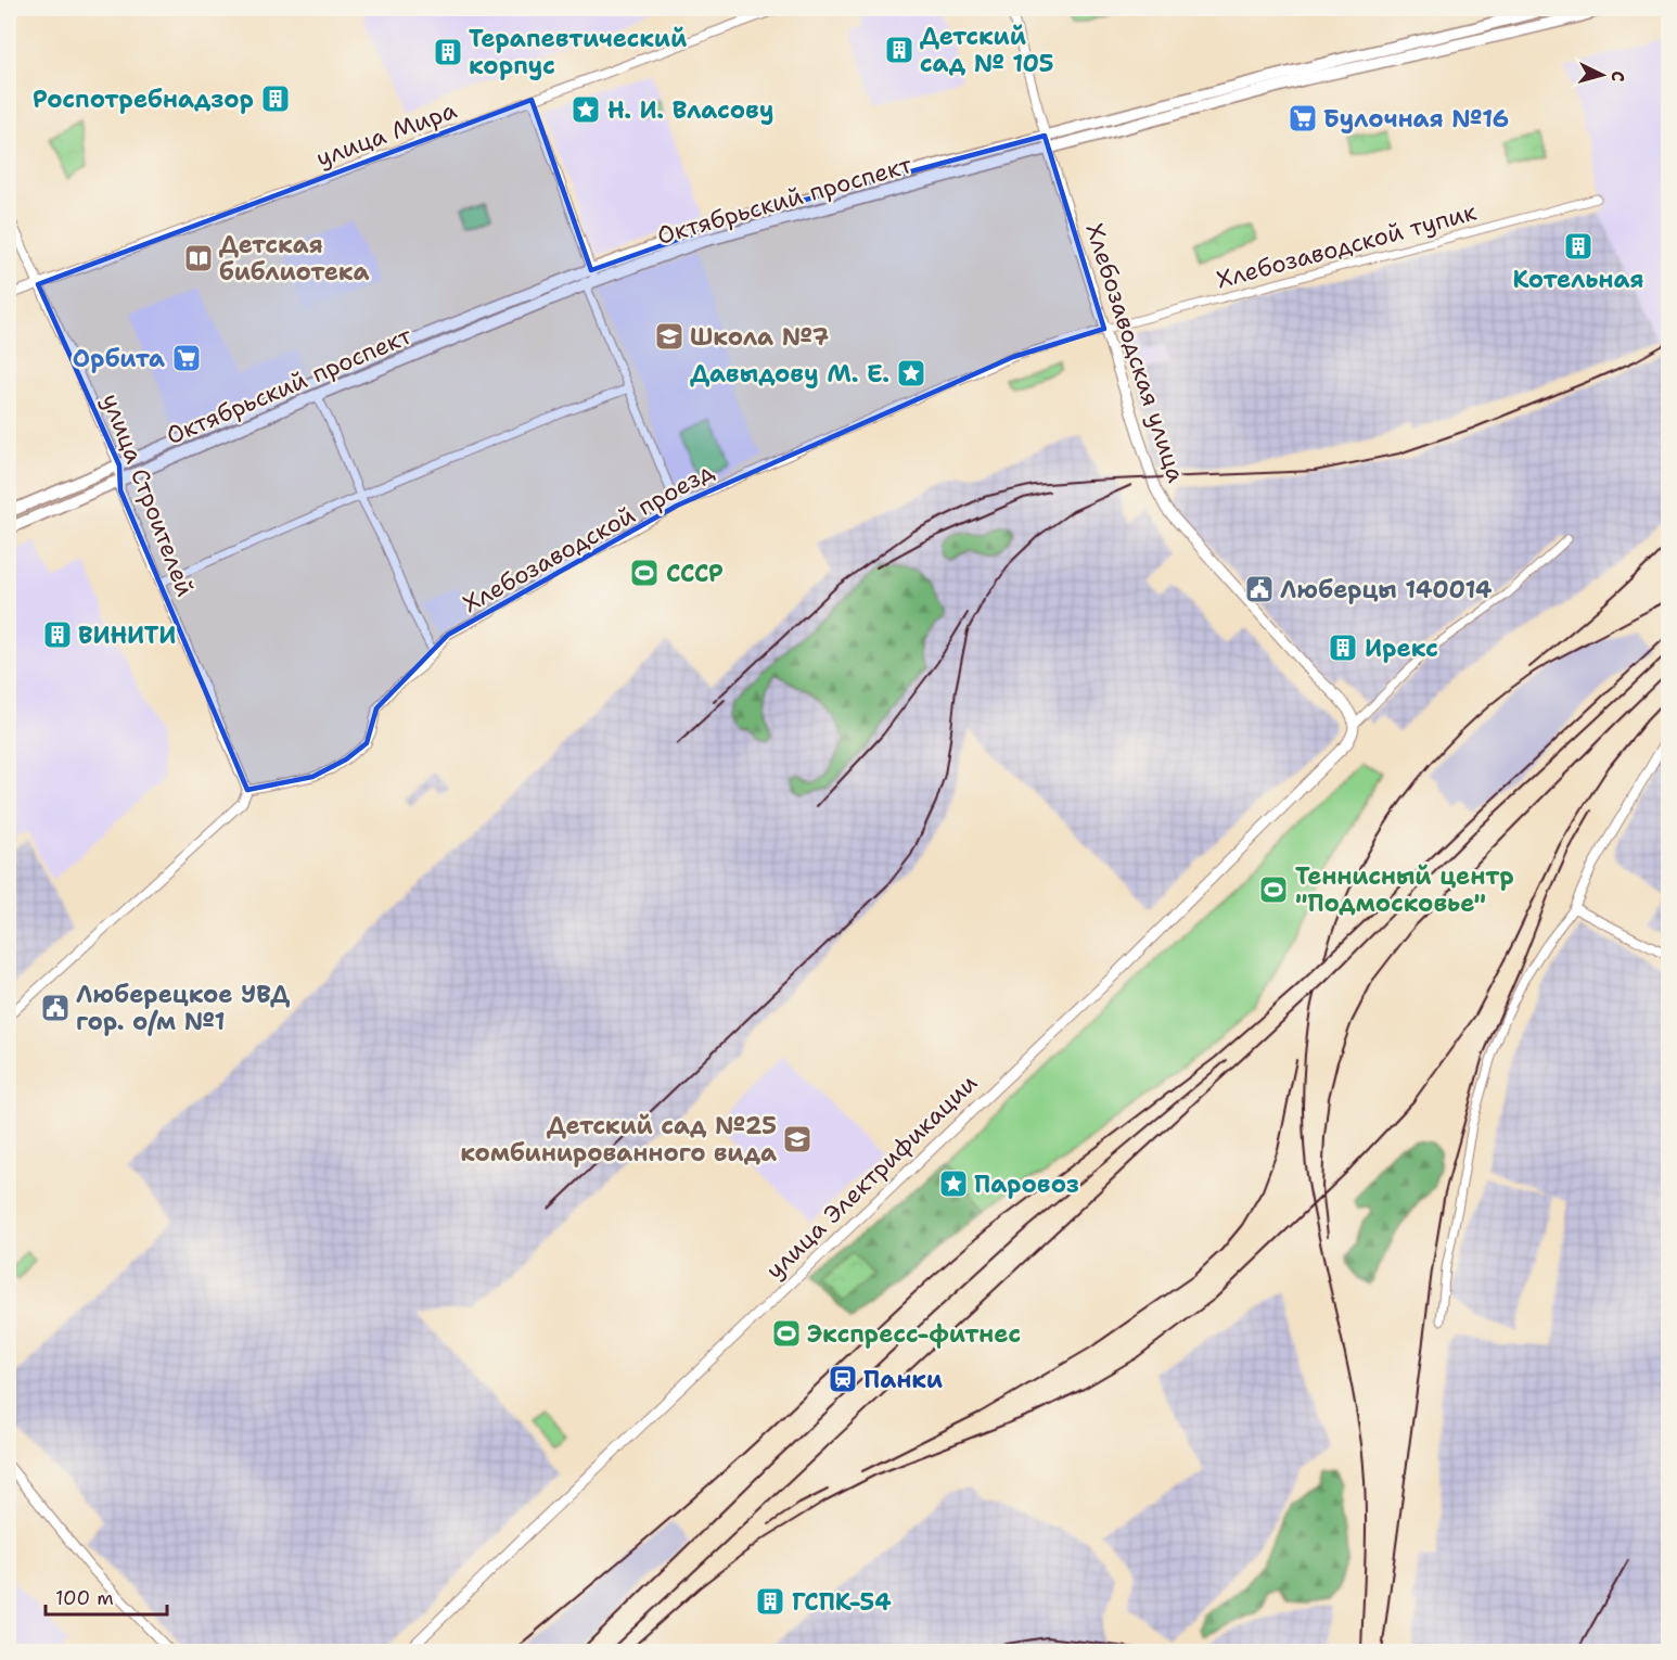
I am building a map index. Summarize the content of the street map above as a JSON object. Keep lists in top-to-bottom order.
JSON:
{
  "streets": {
    "main road": ["Октябрьский проспект", "Хлебозаводская улица", "улица Электрификации"],
    "street": [
      "улица Мира",
      "Хлебозаводской тупик",
      "улица Строителей",
      "Хлебозаводской проезд"
    ]
  },
  "crossings": [
    ["улица Мира", "улица Строителей"],
    ["Октябрьский проспект", "Хлебозаводская улица"],
    ["Октябрьский проспект", "улица Строителей"],
    ["Хлебозаводской тупик", "Хлебозаводская улица"],
    ["Хлебозаводской тупик", "Хлебозаводской проезд"],
    ["Хлебозаводская улица", "Хлебозаводской проезд"],
    ["Хлебозаводская улица", "улица Электрификации"],
    ["улица Строителей", "Хлебозаводской проезд"]
  ],
  "places": {
    "building": [
      "Детский сад № 105",
      "Терапевтический корпус",
      "Роспотребнадзор",
      "Котельная",
      "ВИНИТИ",
      "Ирекс",
      "ГСПК-54"
    ],
    "place": ["Н. И. Власову", "Давыдову М. Е.", "Паровоз"],
    "supermarket": ["Булочная №16", "Орбита"],
    "library": ["Детская библиотека"],
    "school or university": ["Школа №7", "Детский сад №25 комбинированного вида"],
    "sports": ["СССР", "Теннисный центр \"Подмосковье\"", "Экспресс-фитнес"],
    "public building": ["Люберцы 140014", "Люберецкое УВД гор. о/м №1"],
    "station": ["Панки"]
  },
  "scale_bar": "100 m",
  "north": "right"
}
